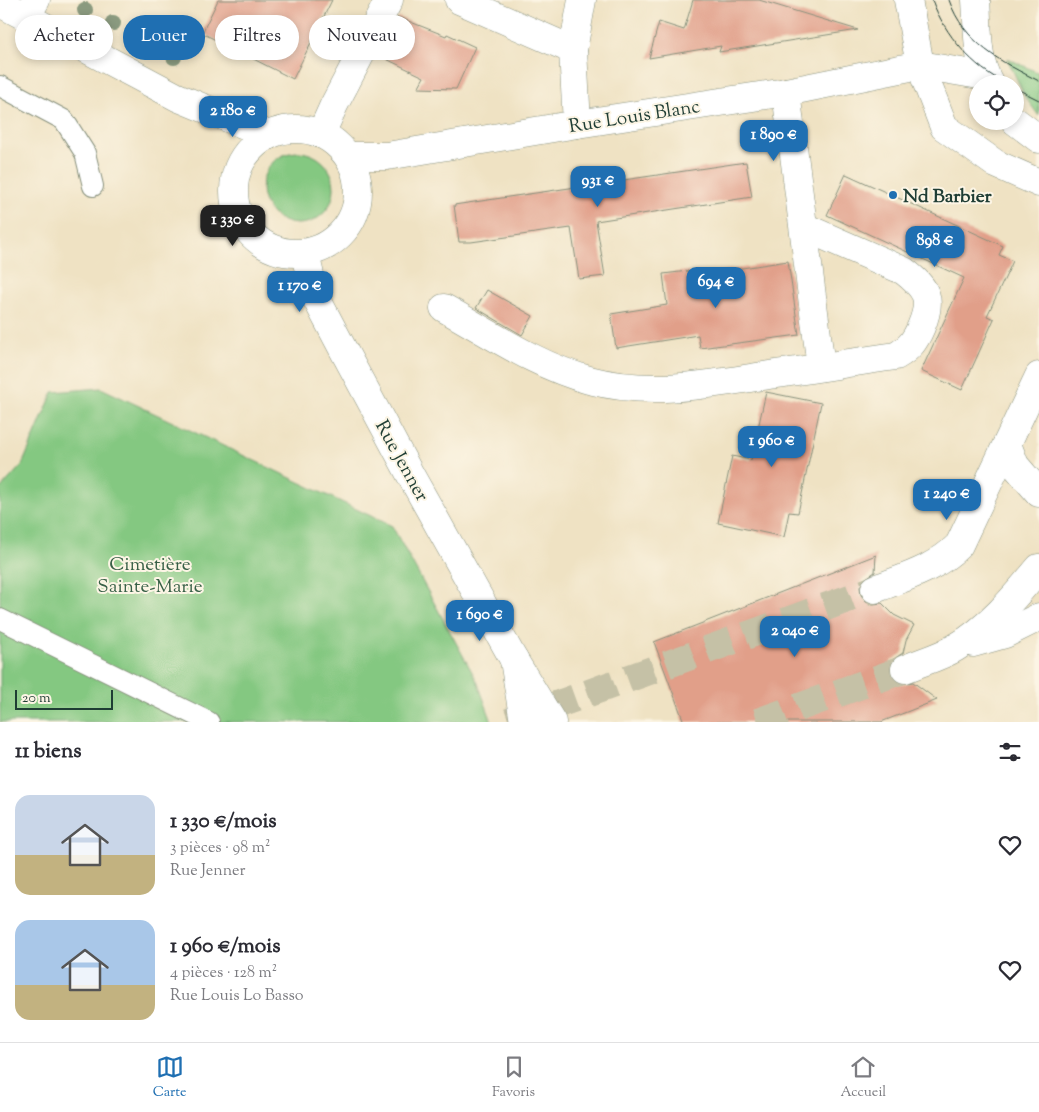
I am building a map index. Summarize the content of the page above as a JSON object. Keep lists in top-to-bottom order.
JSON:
{
  "streets": {
    "main road": ["Rue Louis Blanc", "Rue Jenner"]
  },
  "crossings": [
    ["Rue Louis Blanc", "Rue Jenner"]
  ],
  "parks": ["Cimetière Sainte-Marie"],
  "places": ["Nd Barbier"],
  "scale_bar": "20 m",
  "page": {
    "chip": [
      "Acheter",
      "Louer",
      "Filtres",
      "Nouveau"
    ],
    "price": [
      "2 180 €",
      "1 890 €",
      "931 €",
      "1 330 €",
      "898 €",
      "694 €",
      "1 170 €",
      "1 960 €",
      "1 240 €",
      "1 690 €",
      "2 040 €"
    ],
    "scale": "20 m",
    "heading": "11 biens",
    "list": [
      {
        "name": "1 330 €/mois",
        "note": "3 pièces · 98 m² · Rue Jenner"
      },
      {
        "name": "1 960 €/mois",
        "note": "4 pièces · 128 m² · Rue Louis Lo Basso"
      }
    ],
    "tabs": ["Carte", "Favoris", "Accueil"]
  }
}
